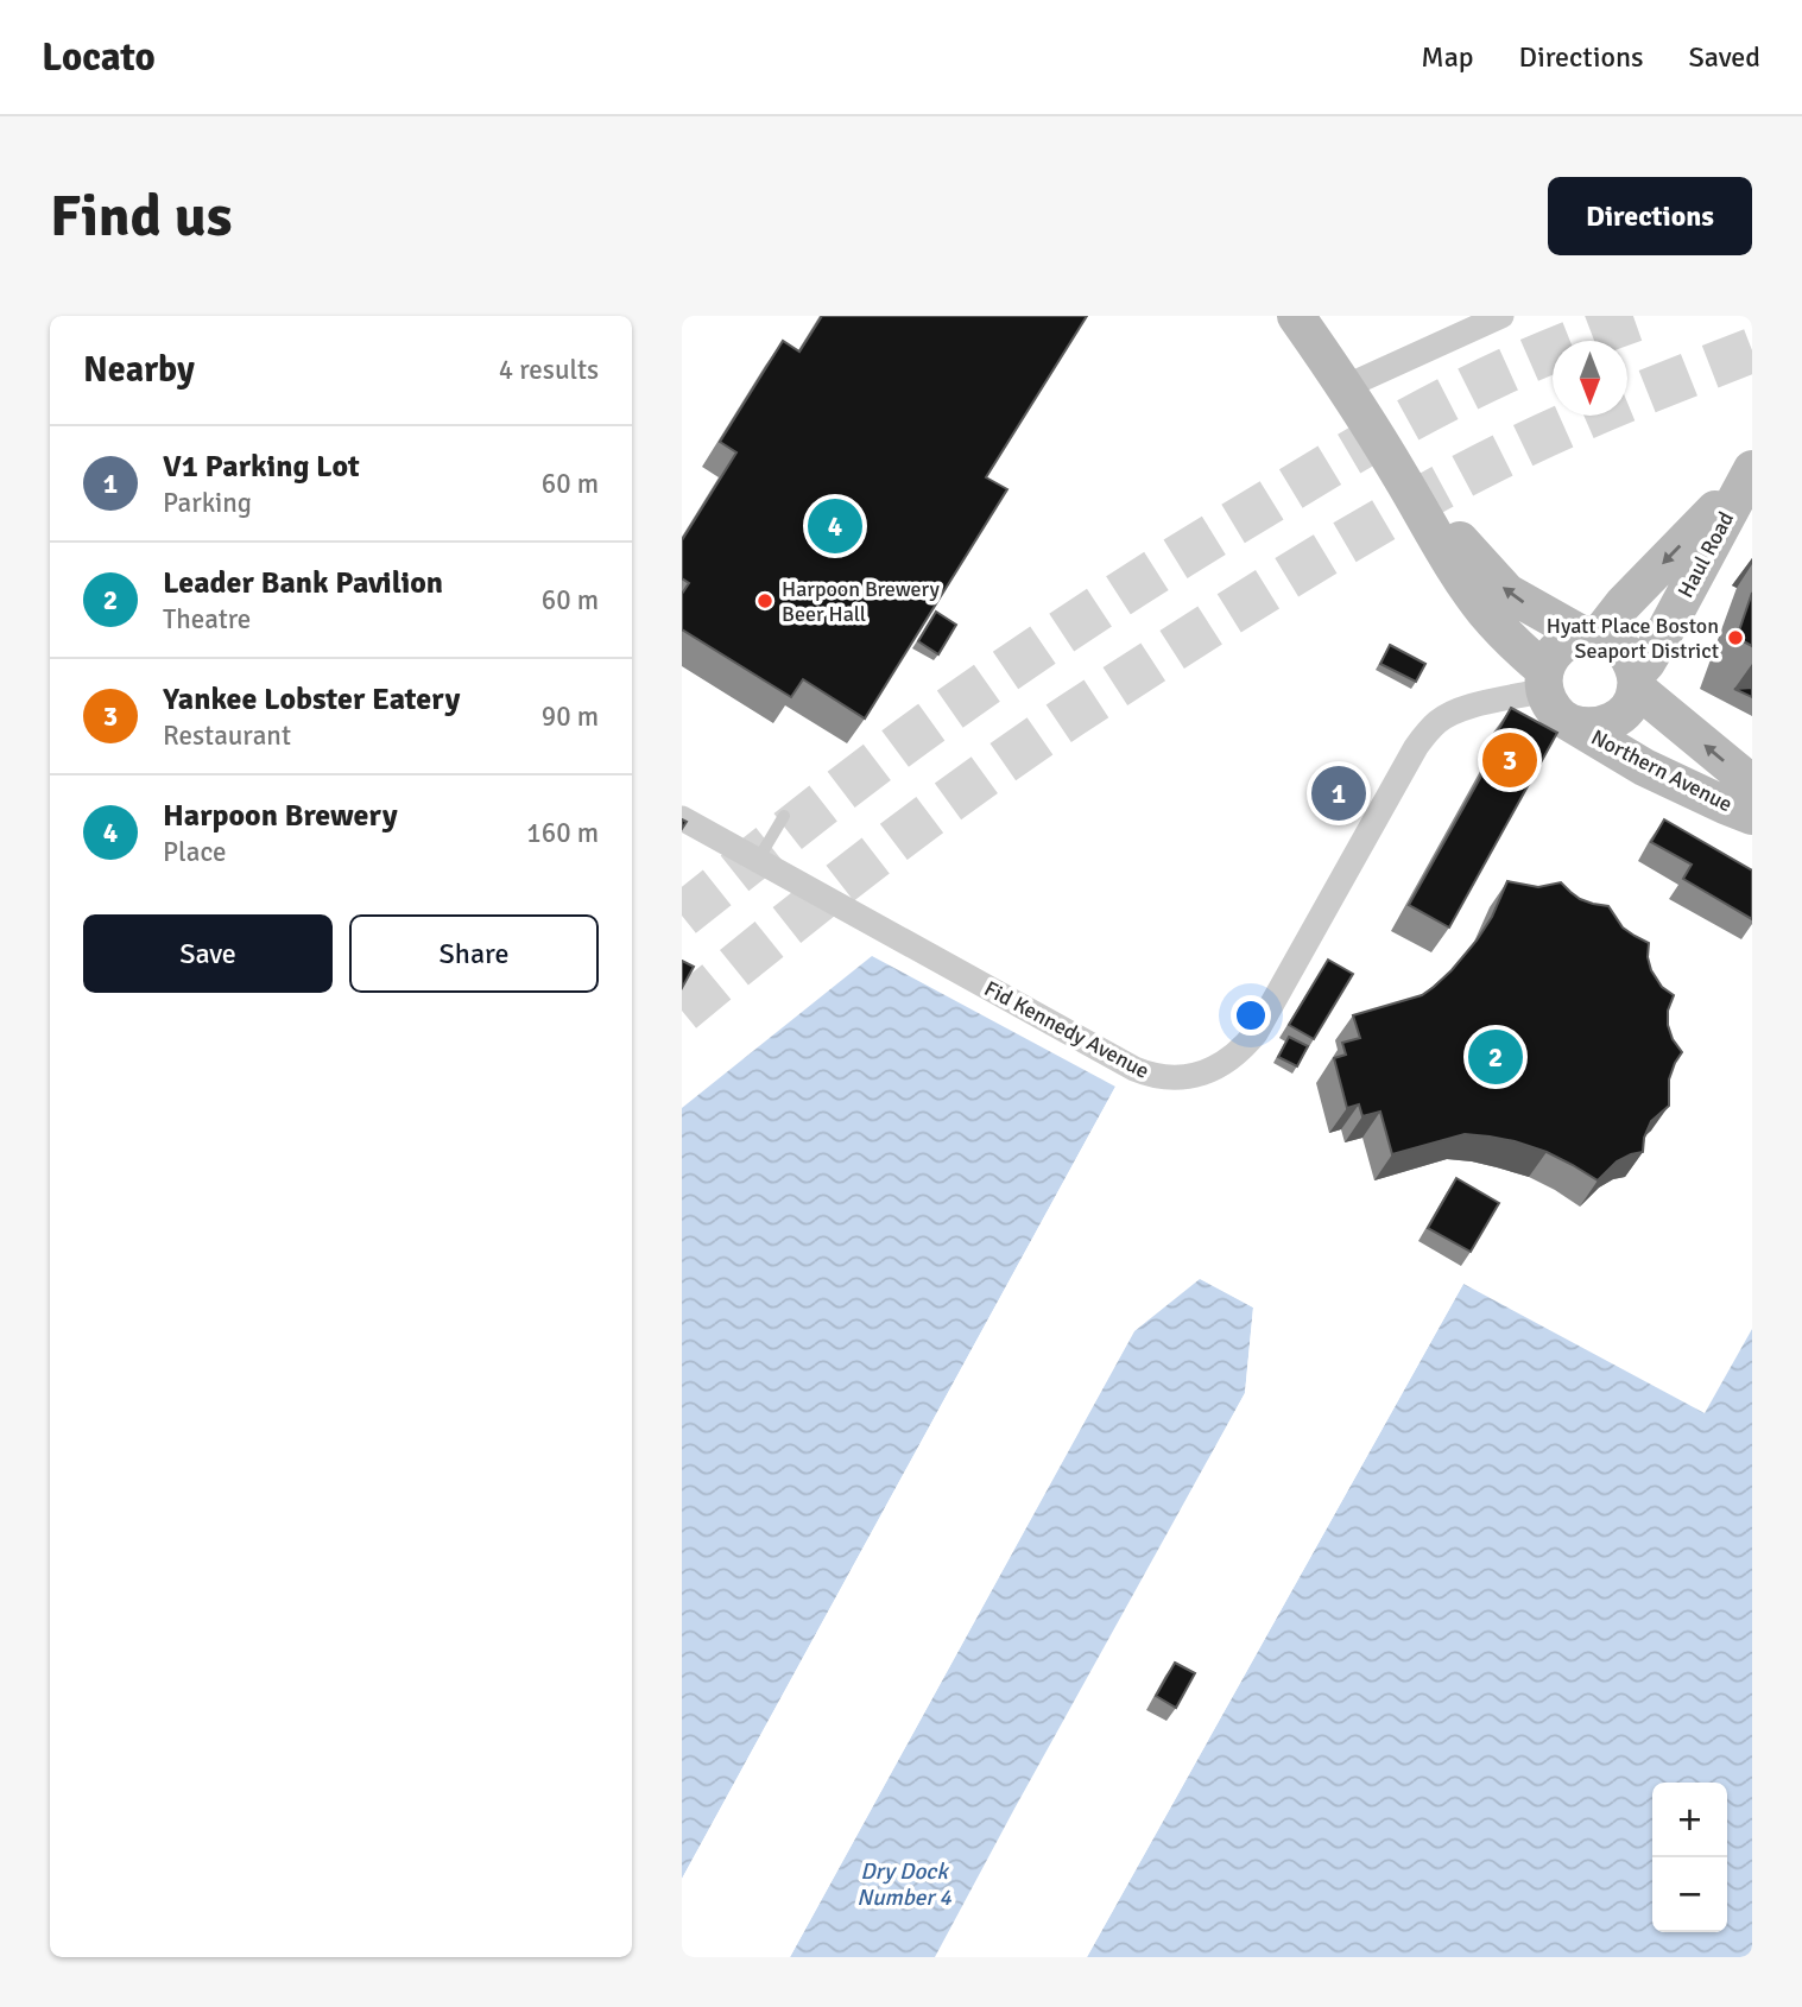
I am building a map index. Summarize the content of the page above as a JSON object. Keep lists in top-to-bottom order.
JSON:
{
  "streets": {
    "main road": ["Haul Road", "Northern Avenue"],
    "street": ["Fid Kennedy Avenue"]
  },
  "crossings": [
    ["Haul Road", "Northern Avenue"],
    ["Haul Road", "Fid Kennedy Avenue"],
    ["Northern Avenue", "Fid Kennedy Avenue"]
  ],
  "water": ["Dry Dock Number 4"],
  "places": ["Harpoon Brewery Beer Hall", "Hyatt Place Boston Seaport District"],
  "north": "bottom",
  "page": {
    "header": "Locato",
    "nav": ["Map", "Directions", "Saved"],
    "buttons": [
      "Directions",
      ["Save", "Share"]
    ],
    "title": "Find us",
    "heading": ["Nearby", "4 results"],
    "list": [
      {
        "mark": "1",
        "name": "V1 Parking Lot",
        "note": "Parking",
        "value": "60 m"
      },
      {
        "mark": "2",
        "name": "Leader Bank Pavilion",
        "note": "Theatre",
        "value": "60 m"
      },
      {
        "mark": "3",
        "name": "Yankee Lobster Eatery",
        "note": "Restaurant",
        "value": "90 m"
      },
      {
        "mark": "4",
        "name": "Harpoon Brewery",
        "note": "Place",
        "value": "160 m"
      }
    ],
    "pins": [
      "4",
      "3",
      "1",
      "2"
    ],
    "map_buttons": ["+", "−"]
  }
}
